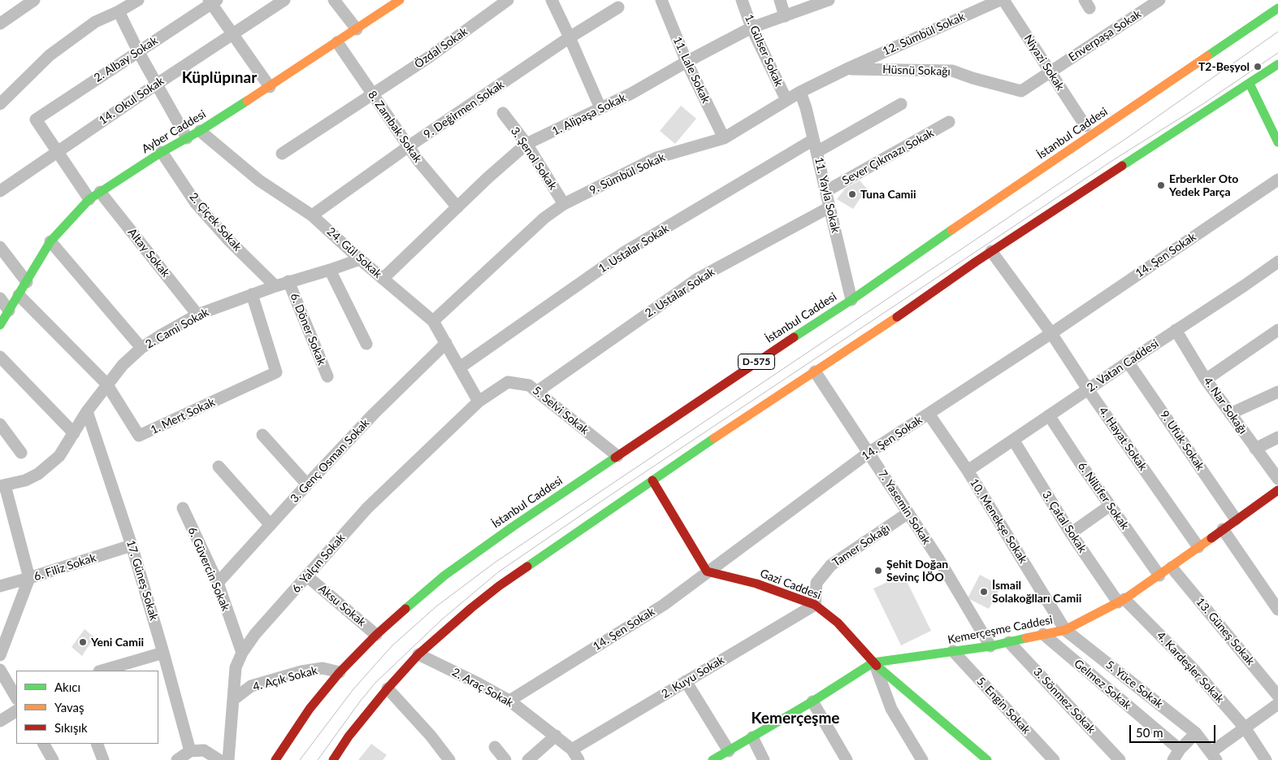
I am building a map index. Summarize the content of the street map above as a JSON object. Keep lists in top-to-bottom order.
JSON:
{
  "streets": {
    "main road": [
      "Ayber Caddesi",
      "İstanbul Caddesi",
      "D-575",
      "Gazi Caddesi",
      "Kemerçeşme Caddesi"
    ],
    "street": [
      "12. Sümbül Sokak",
      "Enverpaşa Sokak",
      "Özdal Sokak",
      "1. Gülser Sokak",
      "2. Albay Sokak",
      "Niyazi Sokak",
      "11. Lale Sokak",
      "Hüsnü Sokağı",
      "14. Okul Sokak",
      "9. Değirmen Sokak",
      "1. Alipaşa Sokak",
      "8. Zambak Sokak",
      "Sever Çıkmazı Sokak",
      "3. Şenol Sokak",
      "9. Sümbül Sokak",
      "11. Yayla Sokak",
      "2. Çiçek Sokak",
      "1. Ustalar Sokak",
      "Altay Sokak",
      "24. Gül Sokak",
      "14. Şen Sokak",
      "2. Ustalar Sokak",
      "2. Cami Sokak",
      "6. Döner Sokak",
      "2. Vatan Caddesi",
      "4. Nar Sokağı",
      "5. Selvi Sokak",
      "1. Mert Sokak",
      "4. Hayat Sokak",
      "9. Ufuk Sokak",
      "3. Genç Osman Sokak",
      "6. Nilüfer Sokak",
      "7. Yasemin Sokak",
      "10. Menekşe Sokak",
      "3. Çatal Sokak",
      "Tamer Sokağı",
      "6. Yalçın Sokak",
      "6. Filiz Sokak",
      "6. Güvercin Sokak",
      "17. Güneş Sokak",
      "Aksu Sokak",
      "13. Güneş Sokak",
      "4. Kardeşler Sokak",
      "2. Kuyu Sokak",
      "4. Açık Sokak",
      "Gelmez Sokak",
      "5. Yüce Sokak",
      "2. Araç Sokak",
      "3. Sönmez Sokak",
      "5. Engin Sokak"
    ]
  },
  "crossings": [
    ["12. Sümbül Sokak", "Niyazi Sokak"],
    ["12. Sümbül Sokak", "Hüsnü Sokağı"],
    ["12. Sümbül Sokak", "9. Sümbül Sokak"],
    ["Enverpaşa Sokak", "Niyazi Sokak"],
    ["Enverpaşa Sokak", "Hüsnü Sokağı"],
    ["Özdal Sokak", "8. Zambak Sokak"],
    ["1. Gülser Sokak", "1. Alipaşa Sokak"],
    ["1. Gülser Sokak", "9. Sümbül Sokak"],
    ["2. Albay Sokak", "14. Okul Sokak"],
    ["Niyazi Sokak", "Hüsnü Sokağı"],
    ["11. Lale Sokak", "1. Alipaşa Sokak"],
    ["11. Lale Sokak", "9. Sümbül Sokak"],
    ["Hüsnü Sokağı", "9. Sümbül Sokak"],
    ["9. Değirmen Sokak", "8. Zambak Sokak"],
    ["9. Değirmen Sokak", "24. Gül Sokak"],
    ["1. Alipaşa Sokak", "8. Zambak Sokak"],
    ["1. Alipaşa Sokak", "3. Şenol Sokak"],
    ["1. Alipaşa Sokak", "24. Gül Sokak"],
    ["8. Zambak Sokak", "Ayber Caddesi"],
    ["Ayber Caddesi", "2. Çiçek Sokak"],
    ["Ayber Caddesi", "Altay Sokak"],
    ["Ayber Caddesi", "24. Gül Sokak"],
    ["Ayber Caddesi", "1. Mert Sokak"],
    ["İstanbul Caddesi", "11. Yayla Sokak"],
    ["İstanbul Caddesi", "5. Selvi Sokak"],
    ["İstanbul Caddesi", "Aksu Sokak"],
    ["İstanbul Caddesi", "4. Açık Sokak"],
    ["Sever Çıkmazı Sokak", "11. Yayla Sokak"],
    ["3. Şenol Sokak", "9. Sümbül Sokak"],
    ["9. Sümbül Sokak", "11. Yayla Sokak"],
    ["9. Sümbül Sokak", "24. Gül Sokak"],
    ["11. Yayla Sokak", "1. Ustalar Sokak"],
    ["11. Yayla Sokak", "2. Ustalar Sokak"],
    ["2. Çiçek Sokak", "2. Cami Sokak"],
    ["1. Ustalar Sokak", "24. Gül Sokak"],
    ["Altay Sokak", "2. Cami Sokak"],
    ["24. Gül Sokak", "2. Cami Sokak"],
    ["24. Gül Sokak", "5. Selvi Sokak"],
    ["24. Gül Sokak", "3. Genç Osman Sokak"],
    ["24. Gül Sokak", "6. Yalçın Sokak"],
    ["14. Şen Sokak", "4. Hayat Sokak"],
    ["14. Şen Sokak", "7. Yasemin Sokak"],
    ["14. Şen Sokak", "10. Menekşe Sokak"],
    ["14. Şen Sokak", "Gazi Caddesi"],
    ["14. Şen Sokak", "2. Araç Sokak"],
    ["2. Ustalar Sokak", "5. Selvi Sokak"],
    ["2. Cami Sokak", "6. Döner Sokak"],
    ["2. Cami Sokak", "1. Mert Sokak"],
    ["2. Cami Sokak", "17. Güneş Sokak"],
    ["2. Vatan Caddesi", "4. Nar Sokağı"],
    ["2. Vatan Caddesi", "4. Hayat Sokak"],
    ["2. Vatan Caddesi", "9. Ufuk Sokak"],
    ["2. Vatan Caddesi", "6. Nilüfer Sokak"],
    ["2. Vatan Caddesi", "10. Menekşe Sokak"],
    ["2. Vatan Caddesi", "3. Çatal Sokak"],
    ["5. Selvi Sokak", "6. Yalçın Sokak"],
    ["4. Hayat Sokak", "Kemerçeşme Caddesi"],
    ["9. Ufuk Sokak", "Kemerçeşme Caddesi"],
    ["3. Genç Osman Sokak", "6. Güvercin Sokak"],
    ["6. Nilüfer Sokak", "Kemerçeşme Caddesi"],
    ["7. Yasemin Sokak", "Tamer Sokağı"],
    ["7. Yasemin Sokak", "Kemerçeşme Caddesi"],
    ["10. Menekşe Sokak", "Kemerçeşme Caddesi"],
    ["10. Menekşe Sokak", "5. Yüce Sokak"],
    ["3. Çatal Sokak", "Kemerçeşme Caddesi"],
    ["3. Çatal Sokak", "4. Kardeşler Sokak"],
    ["Tamer Sokağı", "Gazi Caddesi"],
    ["Tamer Sokağı", "2. Kuyu Sokak"],
    ["6. Yalçın Sokak", "6. Güvercin Sokak"],
    ["6. Yalçın Sokak", "Aksu Sokak"],
    ["6. Yalçın Sokak", "4. Açık Sokak"],
    ["6. Filiz Sokak", "17. Güneş Sokak"],
    ["Gazi Caddesi", "Kemerçeşme Caddesi"],
    ["Gazi Caddesi", "2. Kuyu Sokak"],
    ["Kemerçeşme Caddesi", "13. Güneş Sokak"],
    ["Kemerçeşme Caddesi", "4. Kardeşler Sokak"],
    ["Kemerçeşme Caddesi", "Gelmez Sokak"],
    ["Kemerçeşme Caddesi", "5. Yüce Sokak"],
    ["Kemerçeşme Caddesi", "3. Sönmez Sokak"],
    ["Kemerçeşme Caddesi", "5. Engin Sokak"],
    ["2. Kuyu Sokak", "2. Araç Sokak"],
    ["Gelmez Sokak", "5. Yüce Sokak"]
  ],
  "districts": ["Küplüpınar", "Kemerçeşme"],
  "places": [
    "T2-Beşyol",
    "Erberkler Oto Yedek Parça",
    "Tuna Camii",
    "Şehit Doğan Sevinç İÖO",
    "İsmail Solakoğlları Camii",
    "Yeni Camii"
  ],
  "legend": ["Akıcı", "Yavaş", "Sıkışık"],
  "scale_bar": "50 m"
}
